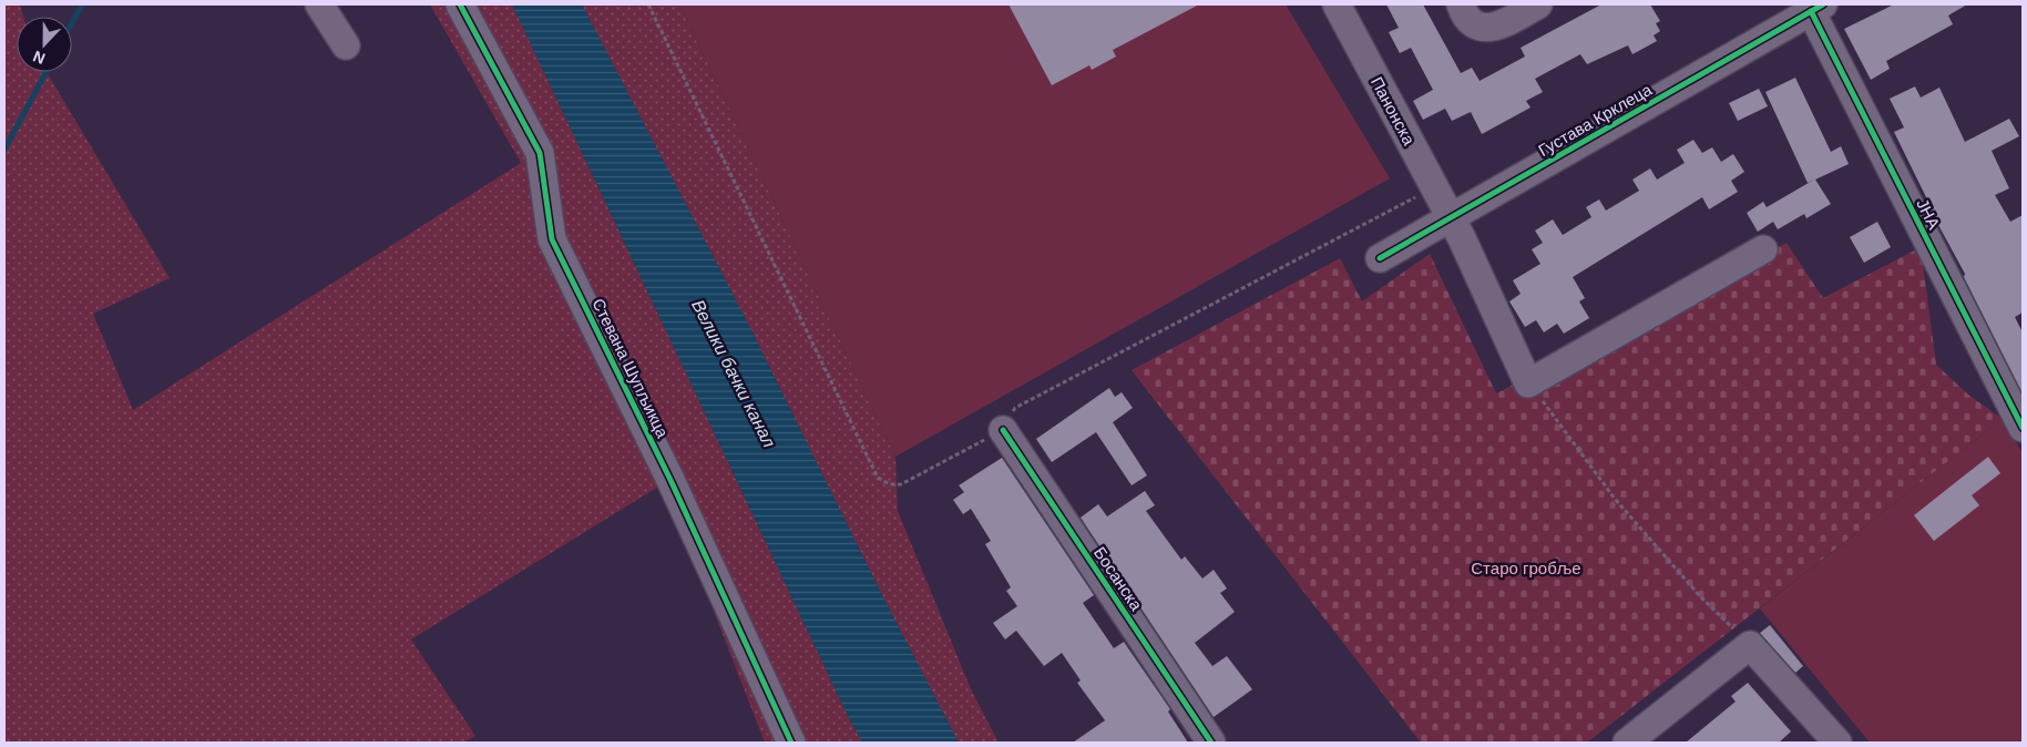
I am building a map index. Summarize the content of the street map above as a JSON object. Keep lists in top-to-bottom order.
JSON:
{
  "streets": {
    "street": [
      "Панонска",
      "Густава Крклеца",
      "ЈНА",
      "Стевана Шупљикца",
      "Босанска"
    ]
  },
  "crossings": [
    ["Панонска", "Густава Крклеца"],
    ["Густава Крклеца", "ЈНА"]
  ],
  "water": ["Велики бачки канал"],
  "parks": ["Старо гробље"],
  "north": "bottom"
}
